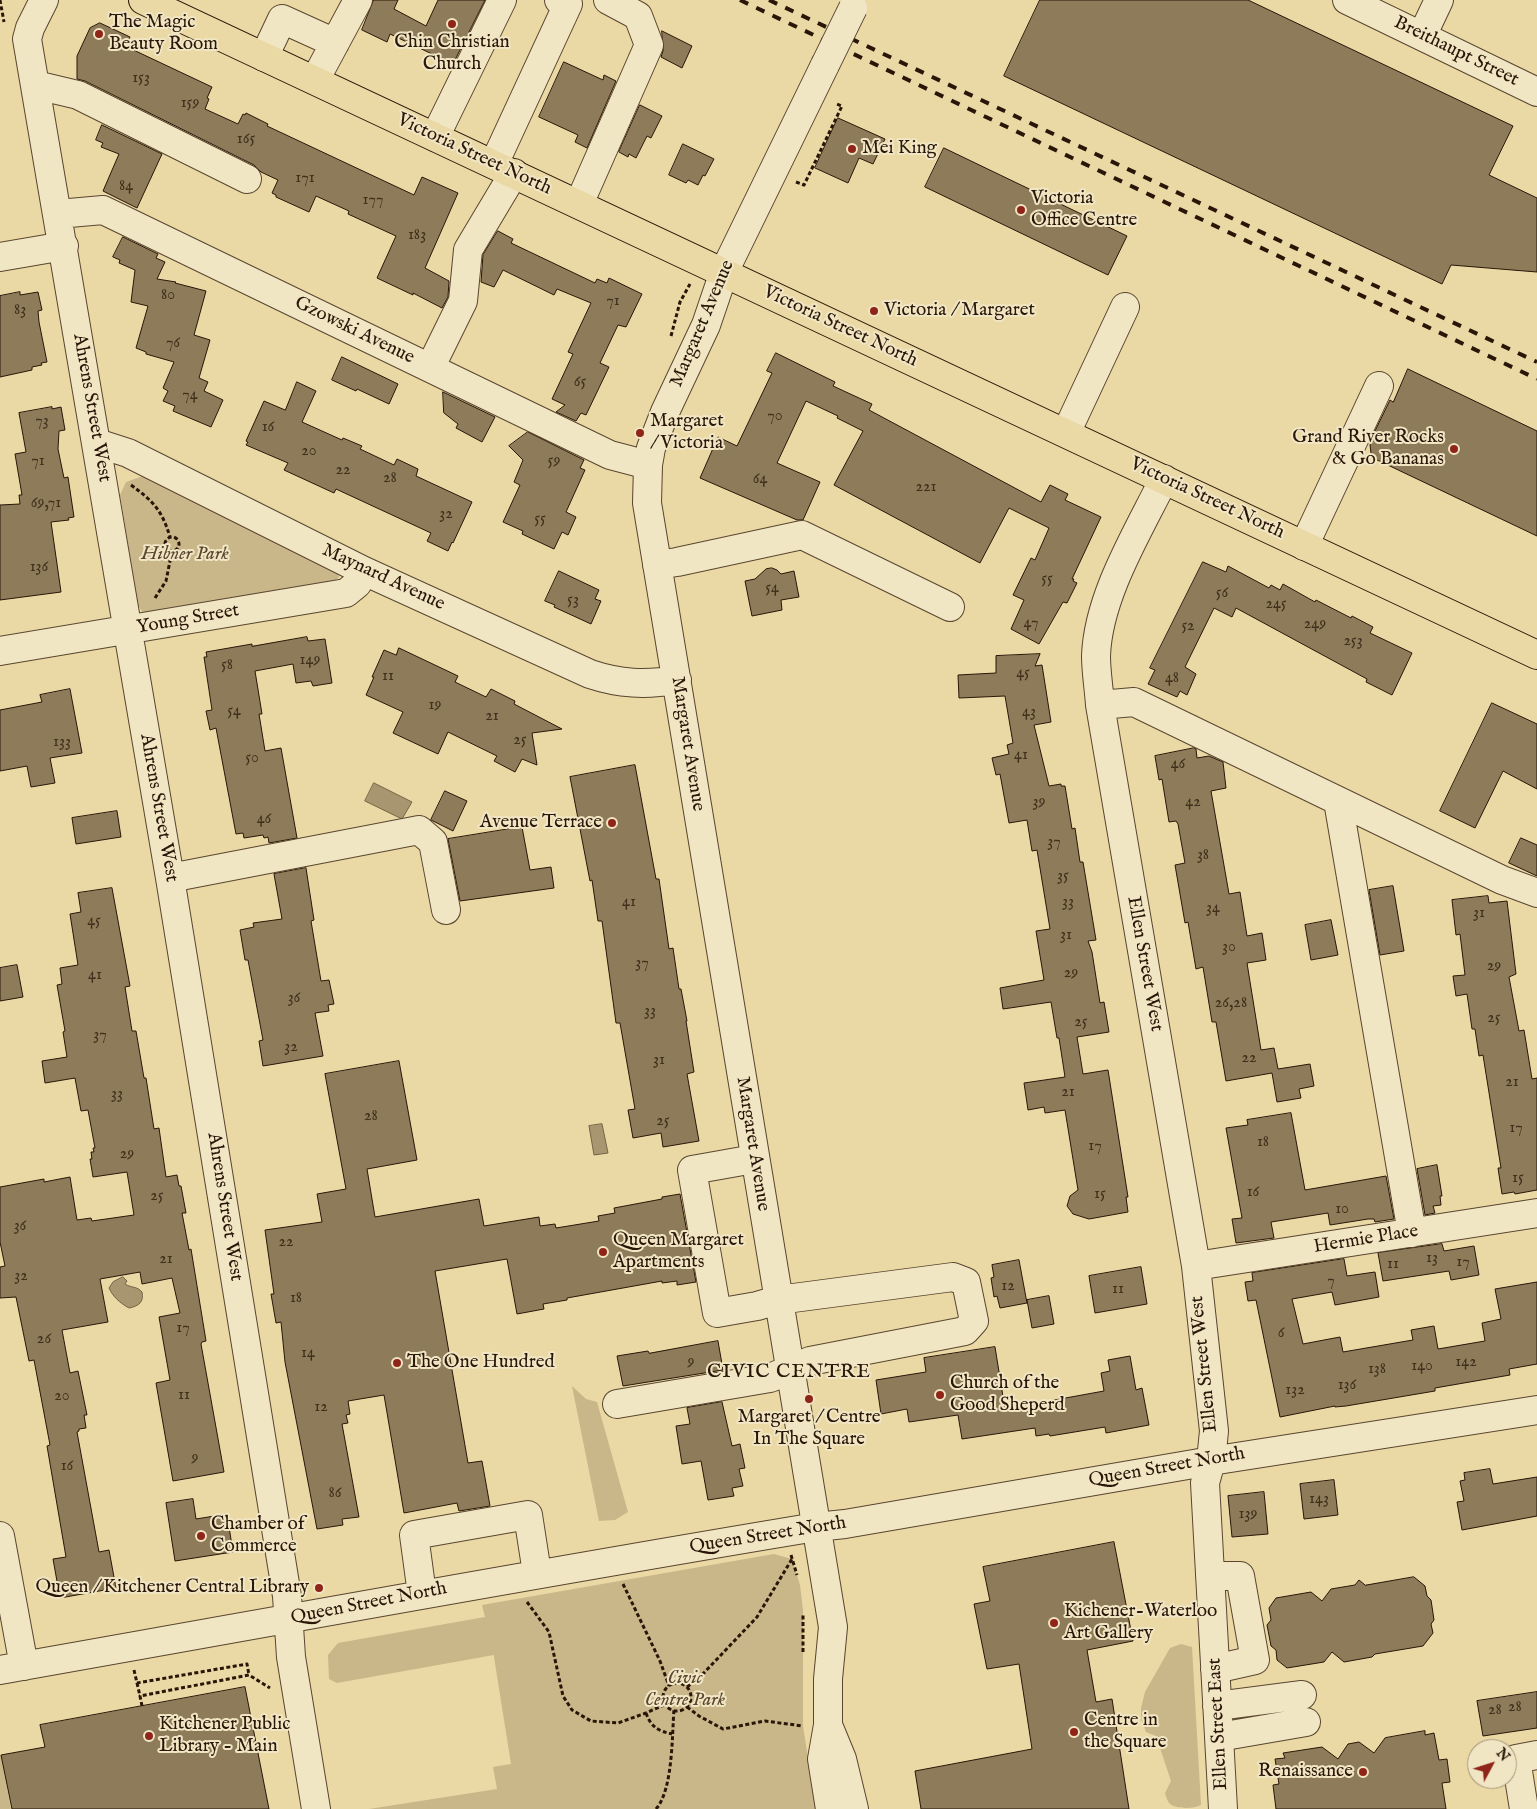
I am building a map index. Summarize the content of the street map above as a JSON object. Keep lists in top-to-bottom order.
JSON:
{
  "streets": {
    "main road": ["Victoria Street North"],
    "street": [
      "Breithaupt Street",
      "Margaret Avenue",
      "Gzowski Avenue",
      "Ahrens Street West",
      "Maynard Avenue",
      "Young Street",
      "Ellen Street West",
      "Hermie Place",
      "Queen Street North",
      "Ellen Street East"
    ]
  },
  "crossings": [
    ["Victoria Street North", "Margaret Avenue"],
    ["Victoria Street North", "Ellen Street West"],
    ["Margaret Avenue", "Gzowski Avenue"],
    ["Margaret Avenue", "Maynard Avenue"],
    ["Margaret Avenue", "Queen Street North"],
    ["Gzowski Avenue", "Ahrens Street West"],
    ["Ahrens Street West", "Maynard Avenue"],
    ["Ahrens Street West", "Young Street"],
    ["Ahrens Street West", "Queen Street North"],
    ["Maynard Avenue", "Young Street"],
    ["Ellen Street West", "Hermie Place"],
    ["Ellen Street West", "Queen Street North"],
    ["Ellen Street West", "Ellen Street East"],
    ["Queen Street North", "Ellen Street East"]
  ],
  "districts": ["CIVIC CENTRE"],
  "parks": ["Hibner Park", "Civic Centre Park"],
  "places": [
    "Chin Christian Church",
    "The Magic Beauty Room",
    "Mei King",
    "Victoria Office Centre",
    "Victoria / Margaret",
    "Margaret / Victoria",
    "Grand River Rocks & Go Bananas",
    "Avenue Terrace",
    "Queen Margaret Apartments",
    "The One Hundred",
    "Church of the Good Sheperd",
    "Margaret / Centre In The Square",
    "Chamber of Commerce",
    "Queen / Kitchener Central Library",
    "Kichener-Waterloo Art Gallery",
    "Centre in the Square",
    "Kitchener Public Library - Main",
    "Renaissance"
  ],
  "house_numbers": [
    "153",
    "159",
    "165",
    "171",
    "84",
    "177",
    "183",
    "80",
    "71",
    "83",
    "76",
    "65",
    "74",
    "70",
    "73",
    "16",
    "20",
    "71",
    "59",
    "22",
    "28",
    "64",
    "221",
    "69,71",
    "32",
    "55",
    "136",
    "55",
    "54",
    "56",
    "53",
    "245",
    "47",
    "249",
    "52",
    "253",
    "149",
    "58",
    "45",
    "11",
    "48",
    "19",
    "54",
    "43",
    "21",
    "25",
    "133",
    "41",
    "50",
    "46",
    "39",
    "42",
    "46",
    "37",
    "38",
    "35",
    "41",
    "33",
    "34",
    "31",
    "45",
    "31",
    "30",
    "37",
    "29",
    "29",
    "41",
    "36",
    "26,28",
    "33",
    "25",
    "25",
    "37",
    "32",
    "22",
    "31",
    "21",
    "21",
    "33",
    "28",
    "25",
    "17",
    "18",
    "17",
    "29",
    "15",
    "16",
    "15",
    "25",
    "10",
    "36",
    "22",
    "13",
    "21",
    "17",
    "11",
    "32",
    "7",
    "12",
    "11",
    "18",
    "17",
    "6",
    "26",
    "14",
    "9",
    "142",
    "140",
    "138",
    "136",
    "132",
    "11",
    "20",
    "12",
    "9",
    "16",
    "86",
    "143",
    "139",
    "28",
    "28"
  ],
  "north": "top right"
}
